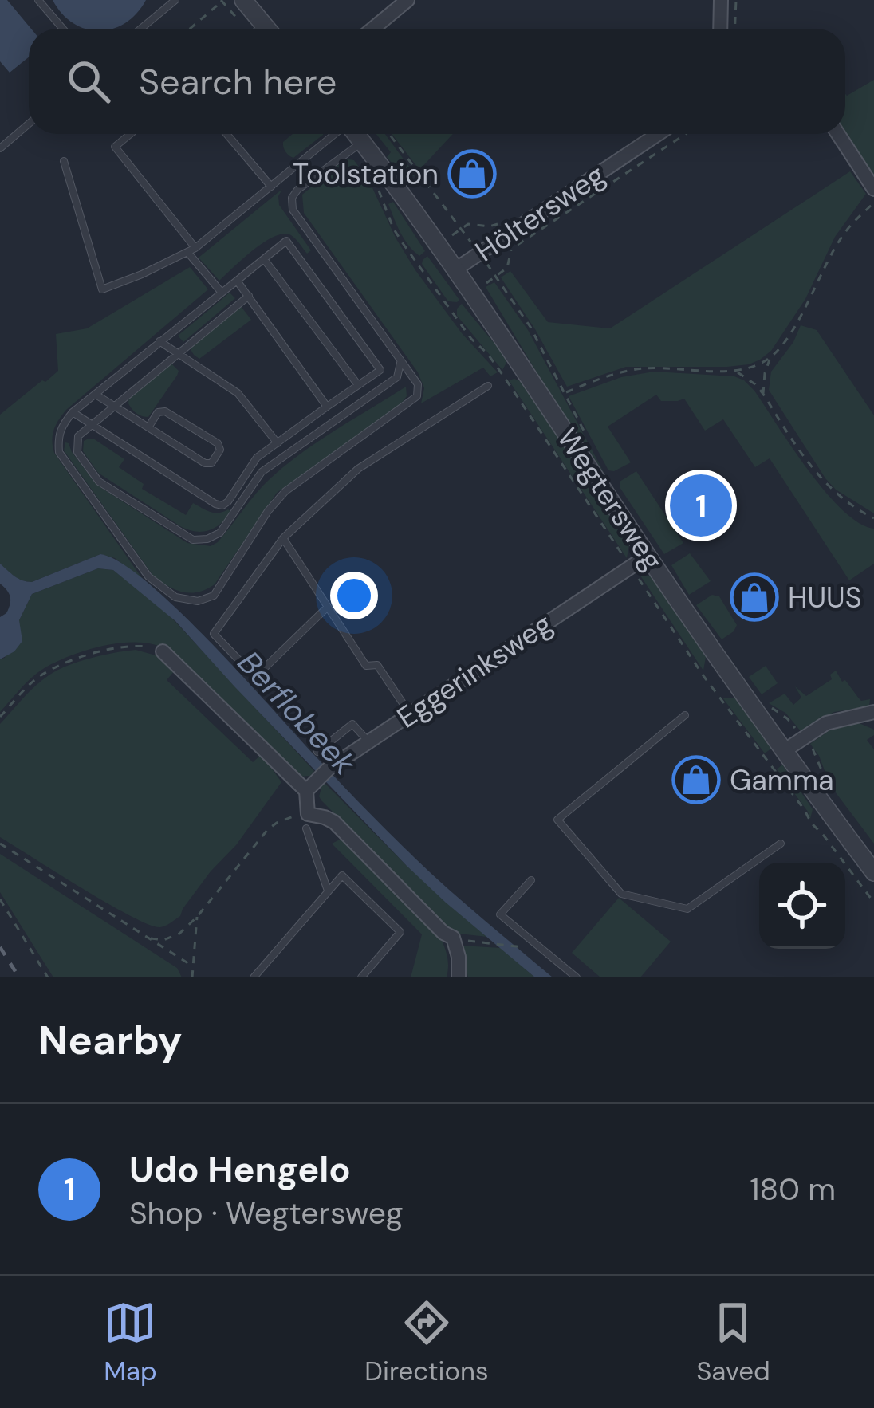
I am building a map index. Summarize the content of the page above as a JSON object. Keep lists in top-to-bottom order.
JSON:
{
  "streets": {
    "street": ["Höltersweg", "Wegtersweg", "Eggerinksweg"]
  },
  "crossings": [
    ["Höltersweg", "Wegtersweg"],
    ["Wegtersweg", "Eggerinksweg"]
  ],
  "water": ["Berflobeek"],
  "places": {
    "shop": ["Toolstation", "HUUS", "Gamma"]
  },
  "page": {
    "search": "Search here",
    "pins": "1",
    "heading": "Nearby",
    "list": [
      {
        "mark": "1",
        "name": "Udo Hengelo",
        "note": "Shop · Wegtersweg",
        "value": "180 m"
      }
    ],
    "nav": ["Map", "Directions", "Saved"]
  }
}
